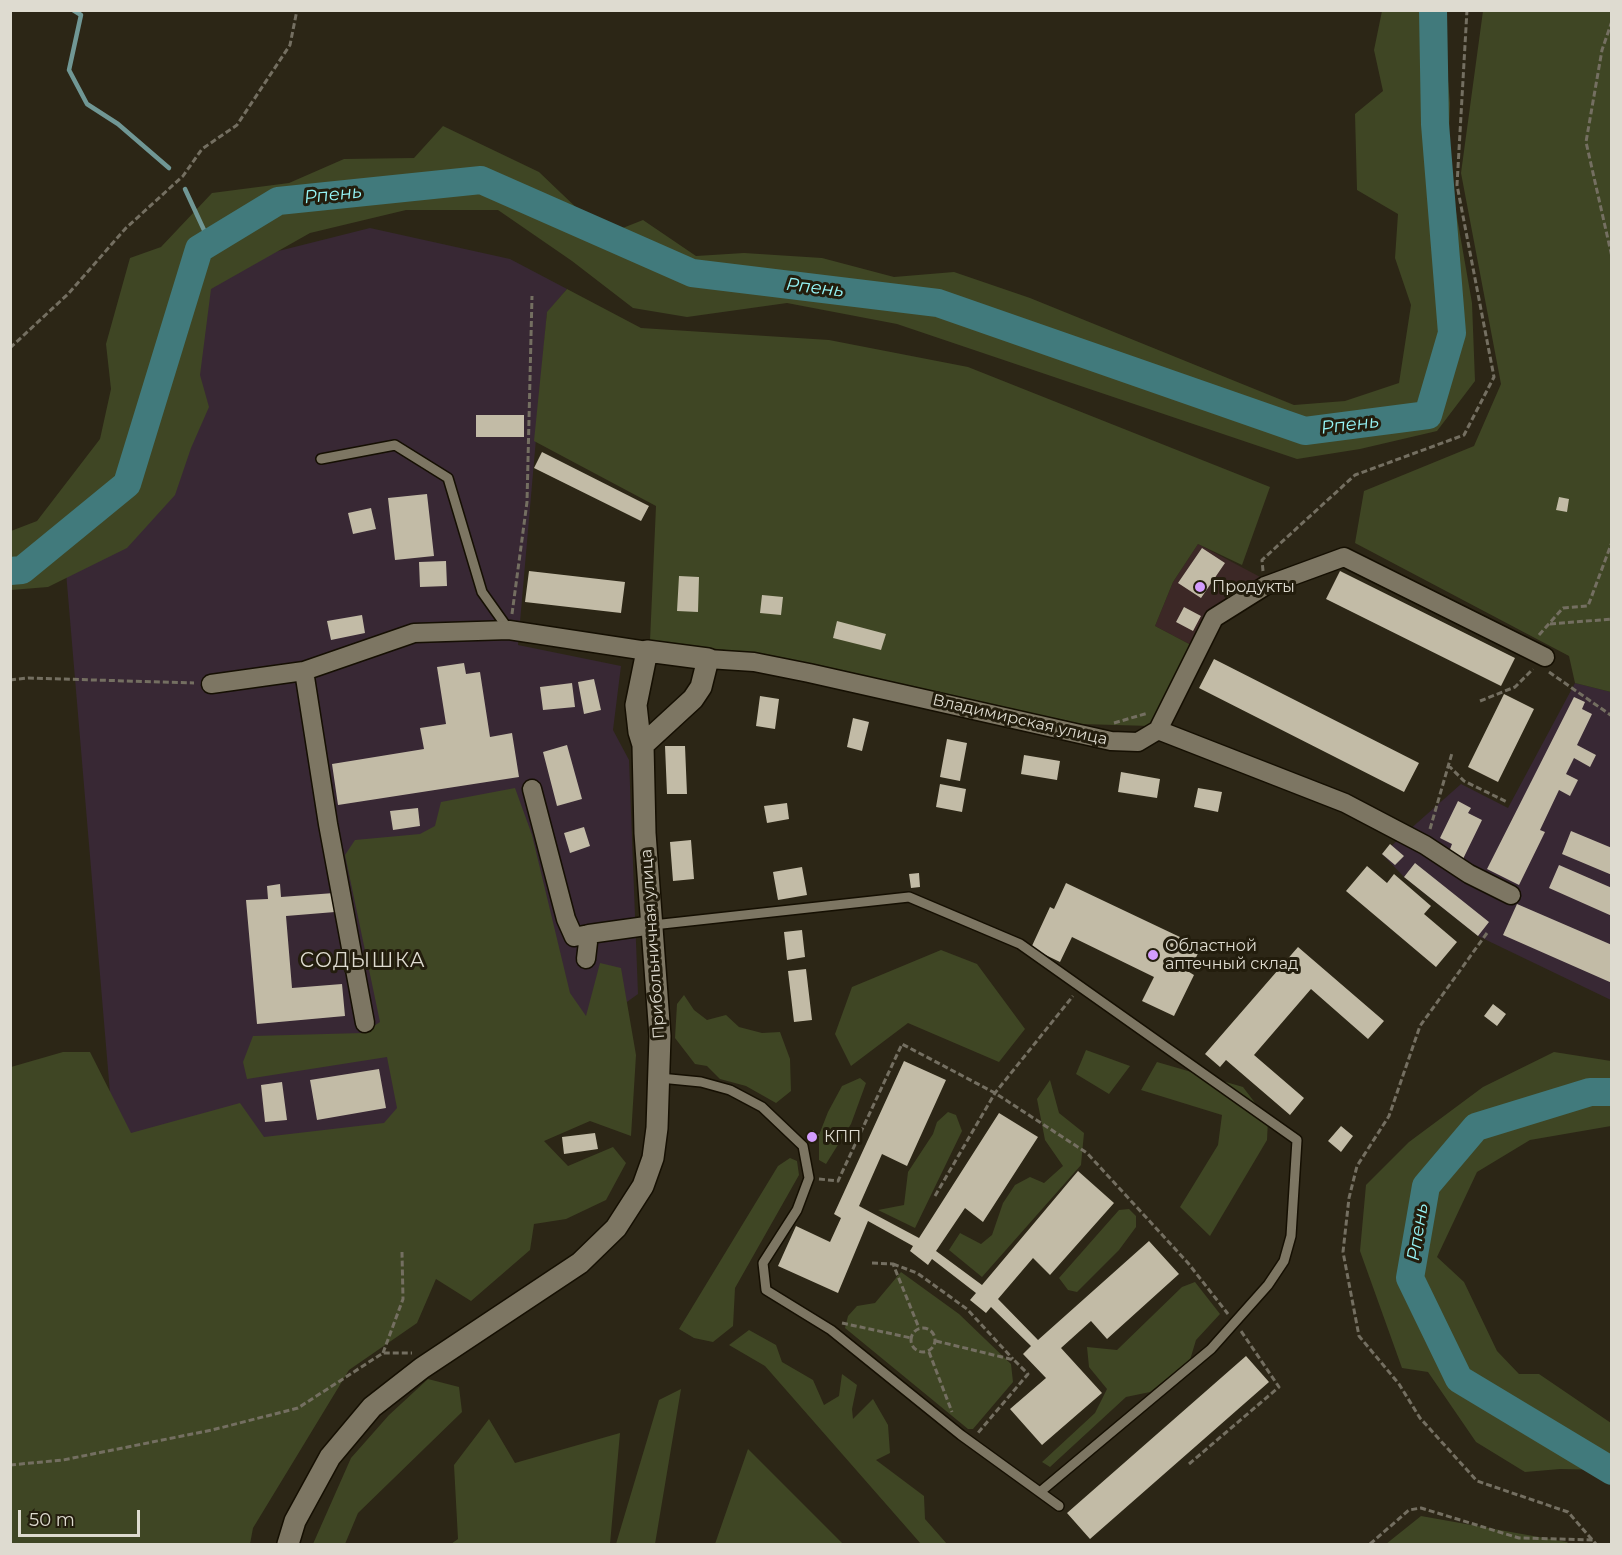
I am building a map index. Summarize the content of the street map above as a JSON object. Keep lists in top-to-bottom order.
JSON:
{
  "streets": {
    "street": ["Владимирская улица", "Прибольничная улица"]
  },
  "districts": ["СОДЫШКА"],
  "water": ["Рпень"],
  "places": ["Продукты", "Областной аптечный склад", "КПП"],
  "scale_bar": "50 m"
}
